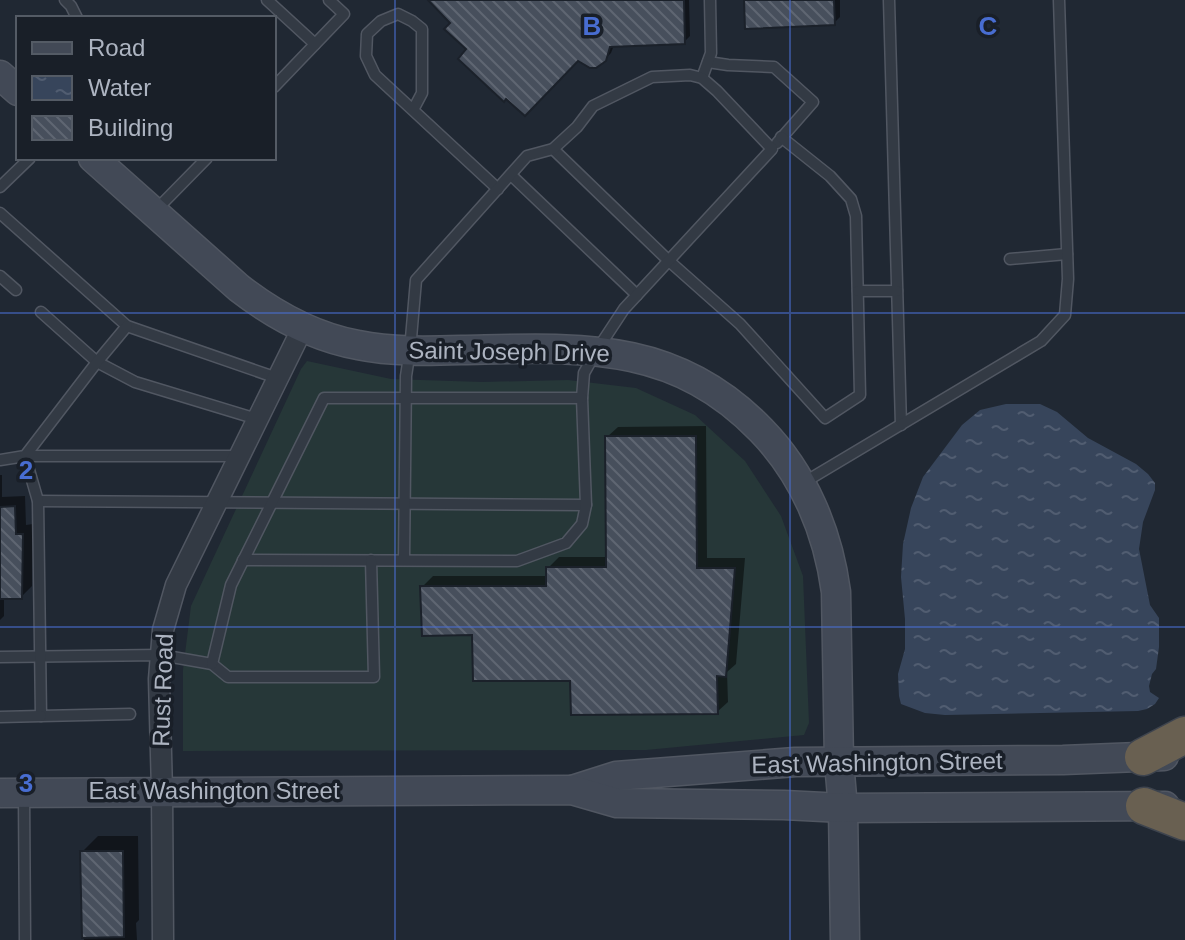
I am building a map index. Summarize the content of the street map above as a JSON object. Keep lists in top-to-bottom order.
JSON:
{
  "streets": {
    "main road": ["Saint Joseph Drive", "East Washington Street"],
    "street": ["Rust Road"]
  },
  "crossings": [
    ["Saint Joseph Drive", "Rust Road"],
    ["Saint Joseph Drive", "East Washington Street"],
    ["Rust Road", "East Washington Street"]
  ],
  "legend": ["Road", "Water", "Building"],
  "grid": {
    "columns": ["B", "C"],
    "rows": ["2", "3"]
  }
}
